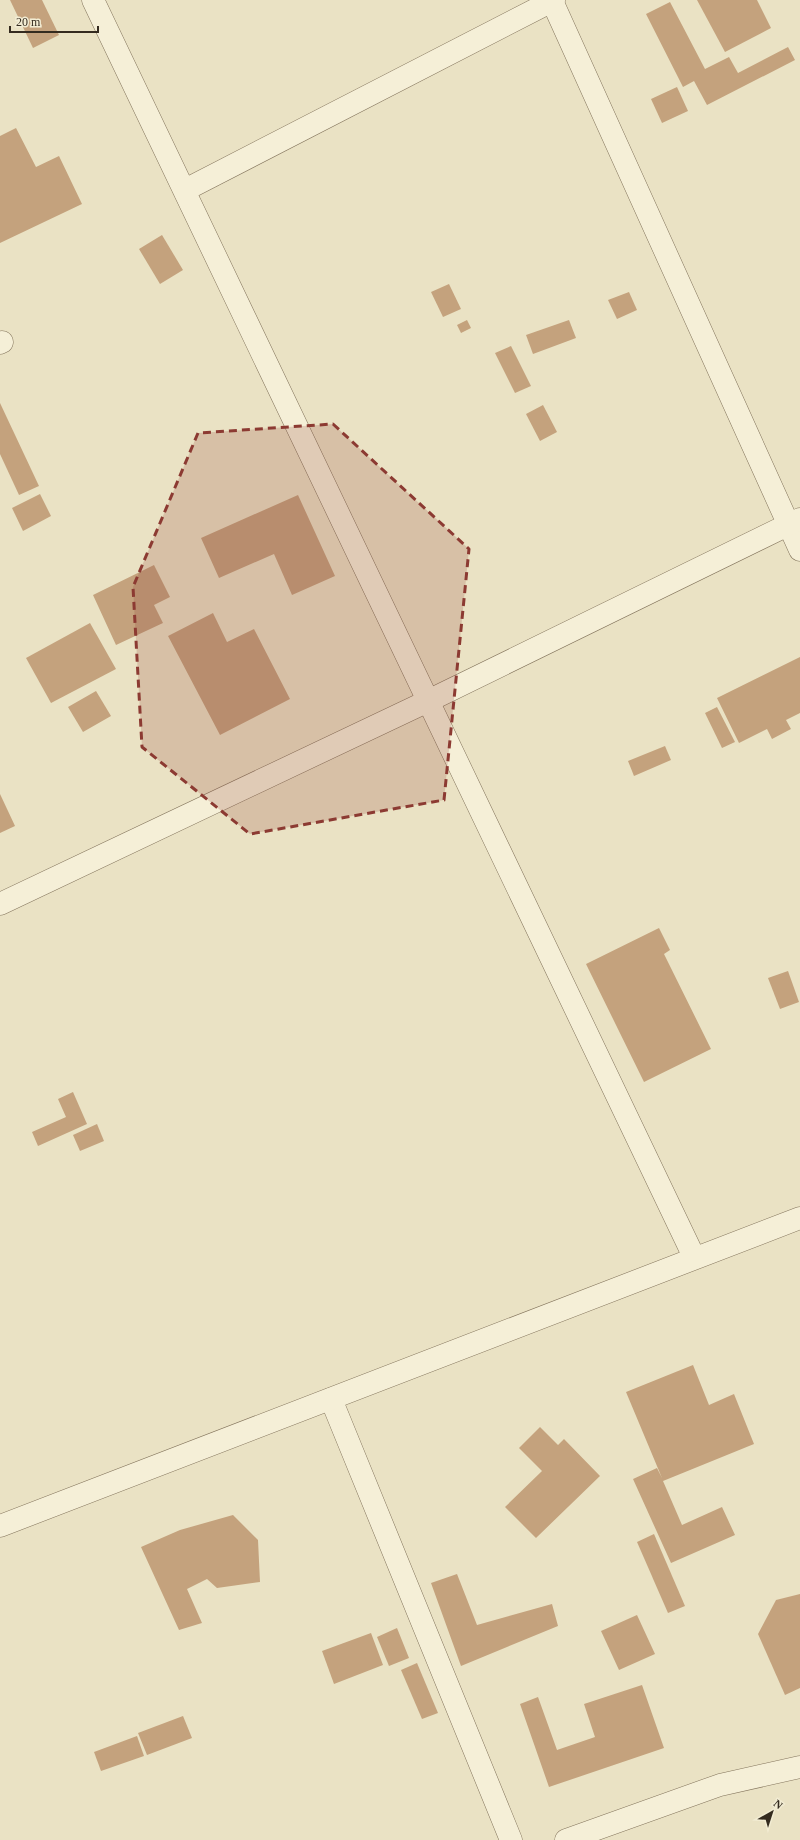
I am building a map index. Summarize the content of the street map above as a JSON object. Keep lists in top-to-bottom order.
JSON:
{
  "scale_bar": "20 m",
  "north": "top right"
}
